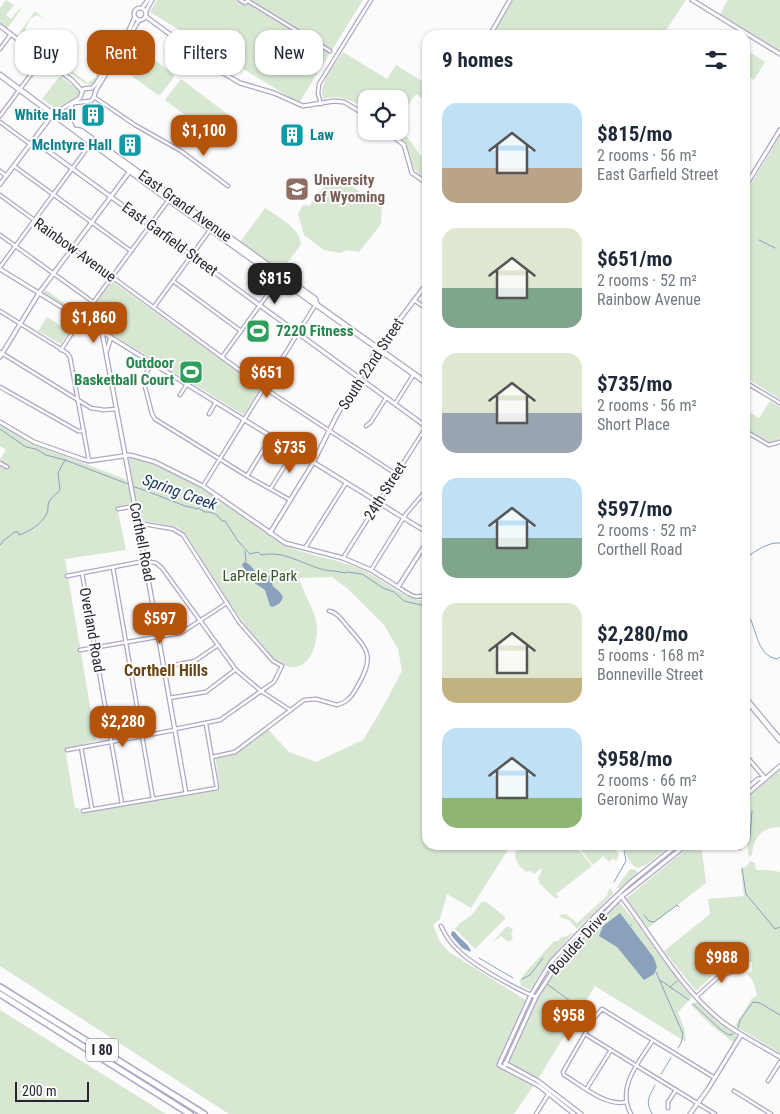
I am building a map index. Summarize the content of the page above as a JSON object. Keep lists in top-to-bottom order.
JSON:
{
  "streets": {
    "highway": ["I 80"],
    "main road": ["East Grand Avenue"],
    "street": [
      "East Garfield Street",
      "Rainbow Avenue",
      "South 22nd Street",
      "24th Street",
      "Corthell Road",
      "Overland Road",
      "Boulder Drive"
    ]
  },
  "crossings": [
    ["East Grand Avenue", "South 22nd Street"],
    ["East Garfield Street", "South 22nd Street"],
    ["Rainbow Avenue", "South 22nd Street"],
    ["Rainbow Avenue", "24th Street"]
  ],
  "districts": ["Corthell Hills"],
  "water": ["Spring Creek"],
  "parks": ["LaPrele Park"],
  "places": {
    "building": ["White Hall", "Law", "McIntyre Hall"],
    "school or university": ["University of Wyoming"],
    "sports": ["7220 Fitness", "Outdoor Basketball Court"]
  },
  "scale_bar": "200 m",
  "page": {
    "chip": [
      "Buy",
      "Rent",
      "Filters",
      "New"
    ],
    "heading": "9 homes",
    "list": [
      {
        "name": "$815/mo",
        "note": "2 rooms · 56 m² · East Garfield Street"
      },
      {
        "name": "$651/mo",
        "note": "2 rooms · 52 m² · Rainbow Avenue"
      },
      {
        "name": "$735/mo",
        "note": "2 rooms · 56 m² · Short Place"
      },
      {
        "name": "$597/mo",
        "note": "2 rooms · 52 m² · Corthell Road"
      },
      {
        "name": "$2,280/mo",
        "note": "5 rooms · 168 m² · Bonneville Street"
      },
      {
        "name": "$958/mo",
        "note": "2 rooms · 66 m² · Geronimo Way"
      }
    ],
    "price": [
      "$1,100",
      "$815",
      "$1,860",
      "$651",
      "$735",
      "$597",
      "$2,280",
      "$988",
      "$958"
    ],
    "scale": "200 m"
  }
}
